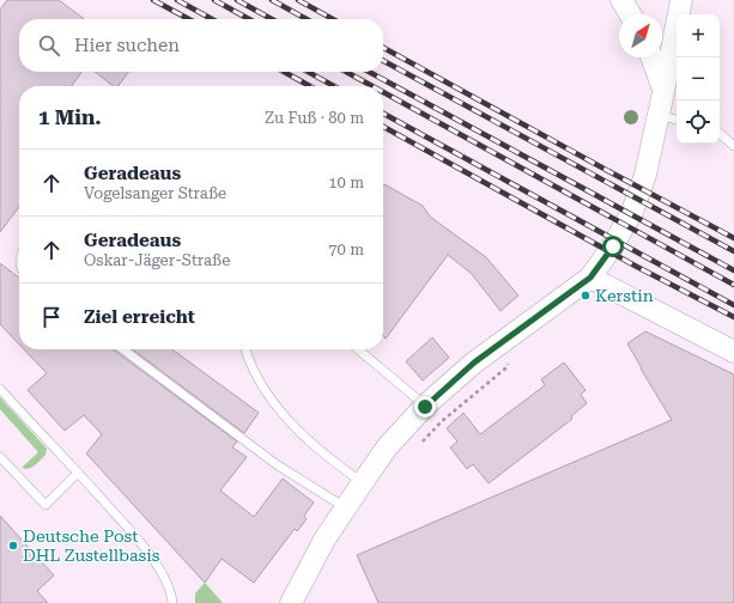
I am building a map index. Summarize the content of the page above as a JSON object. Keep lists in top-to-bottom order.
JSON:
{
  "places": ["Kerstin", "Deutsche Post DHL Zustellbasis"],
  "north": "top right",
  "page": {
    "map_buttons": ["+", "−"],
    "search": "Hier suchen",
    "heading": ["1 Min.", "Zu Fuß · 80 m"],
    "list": [
      ["Geradeaus", "Vogelsanger Straße", "10 m"],
      ["Geradeaus", "Oskar-Jäger-Straße", "70 m"],
      "Ziel erreicht"
    ]
  }
}
